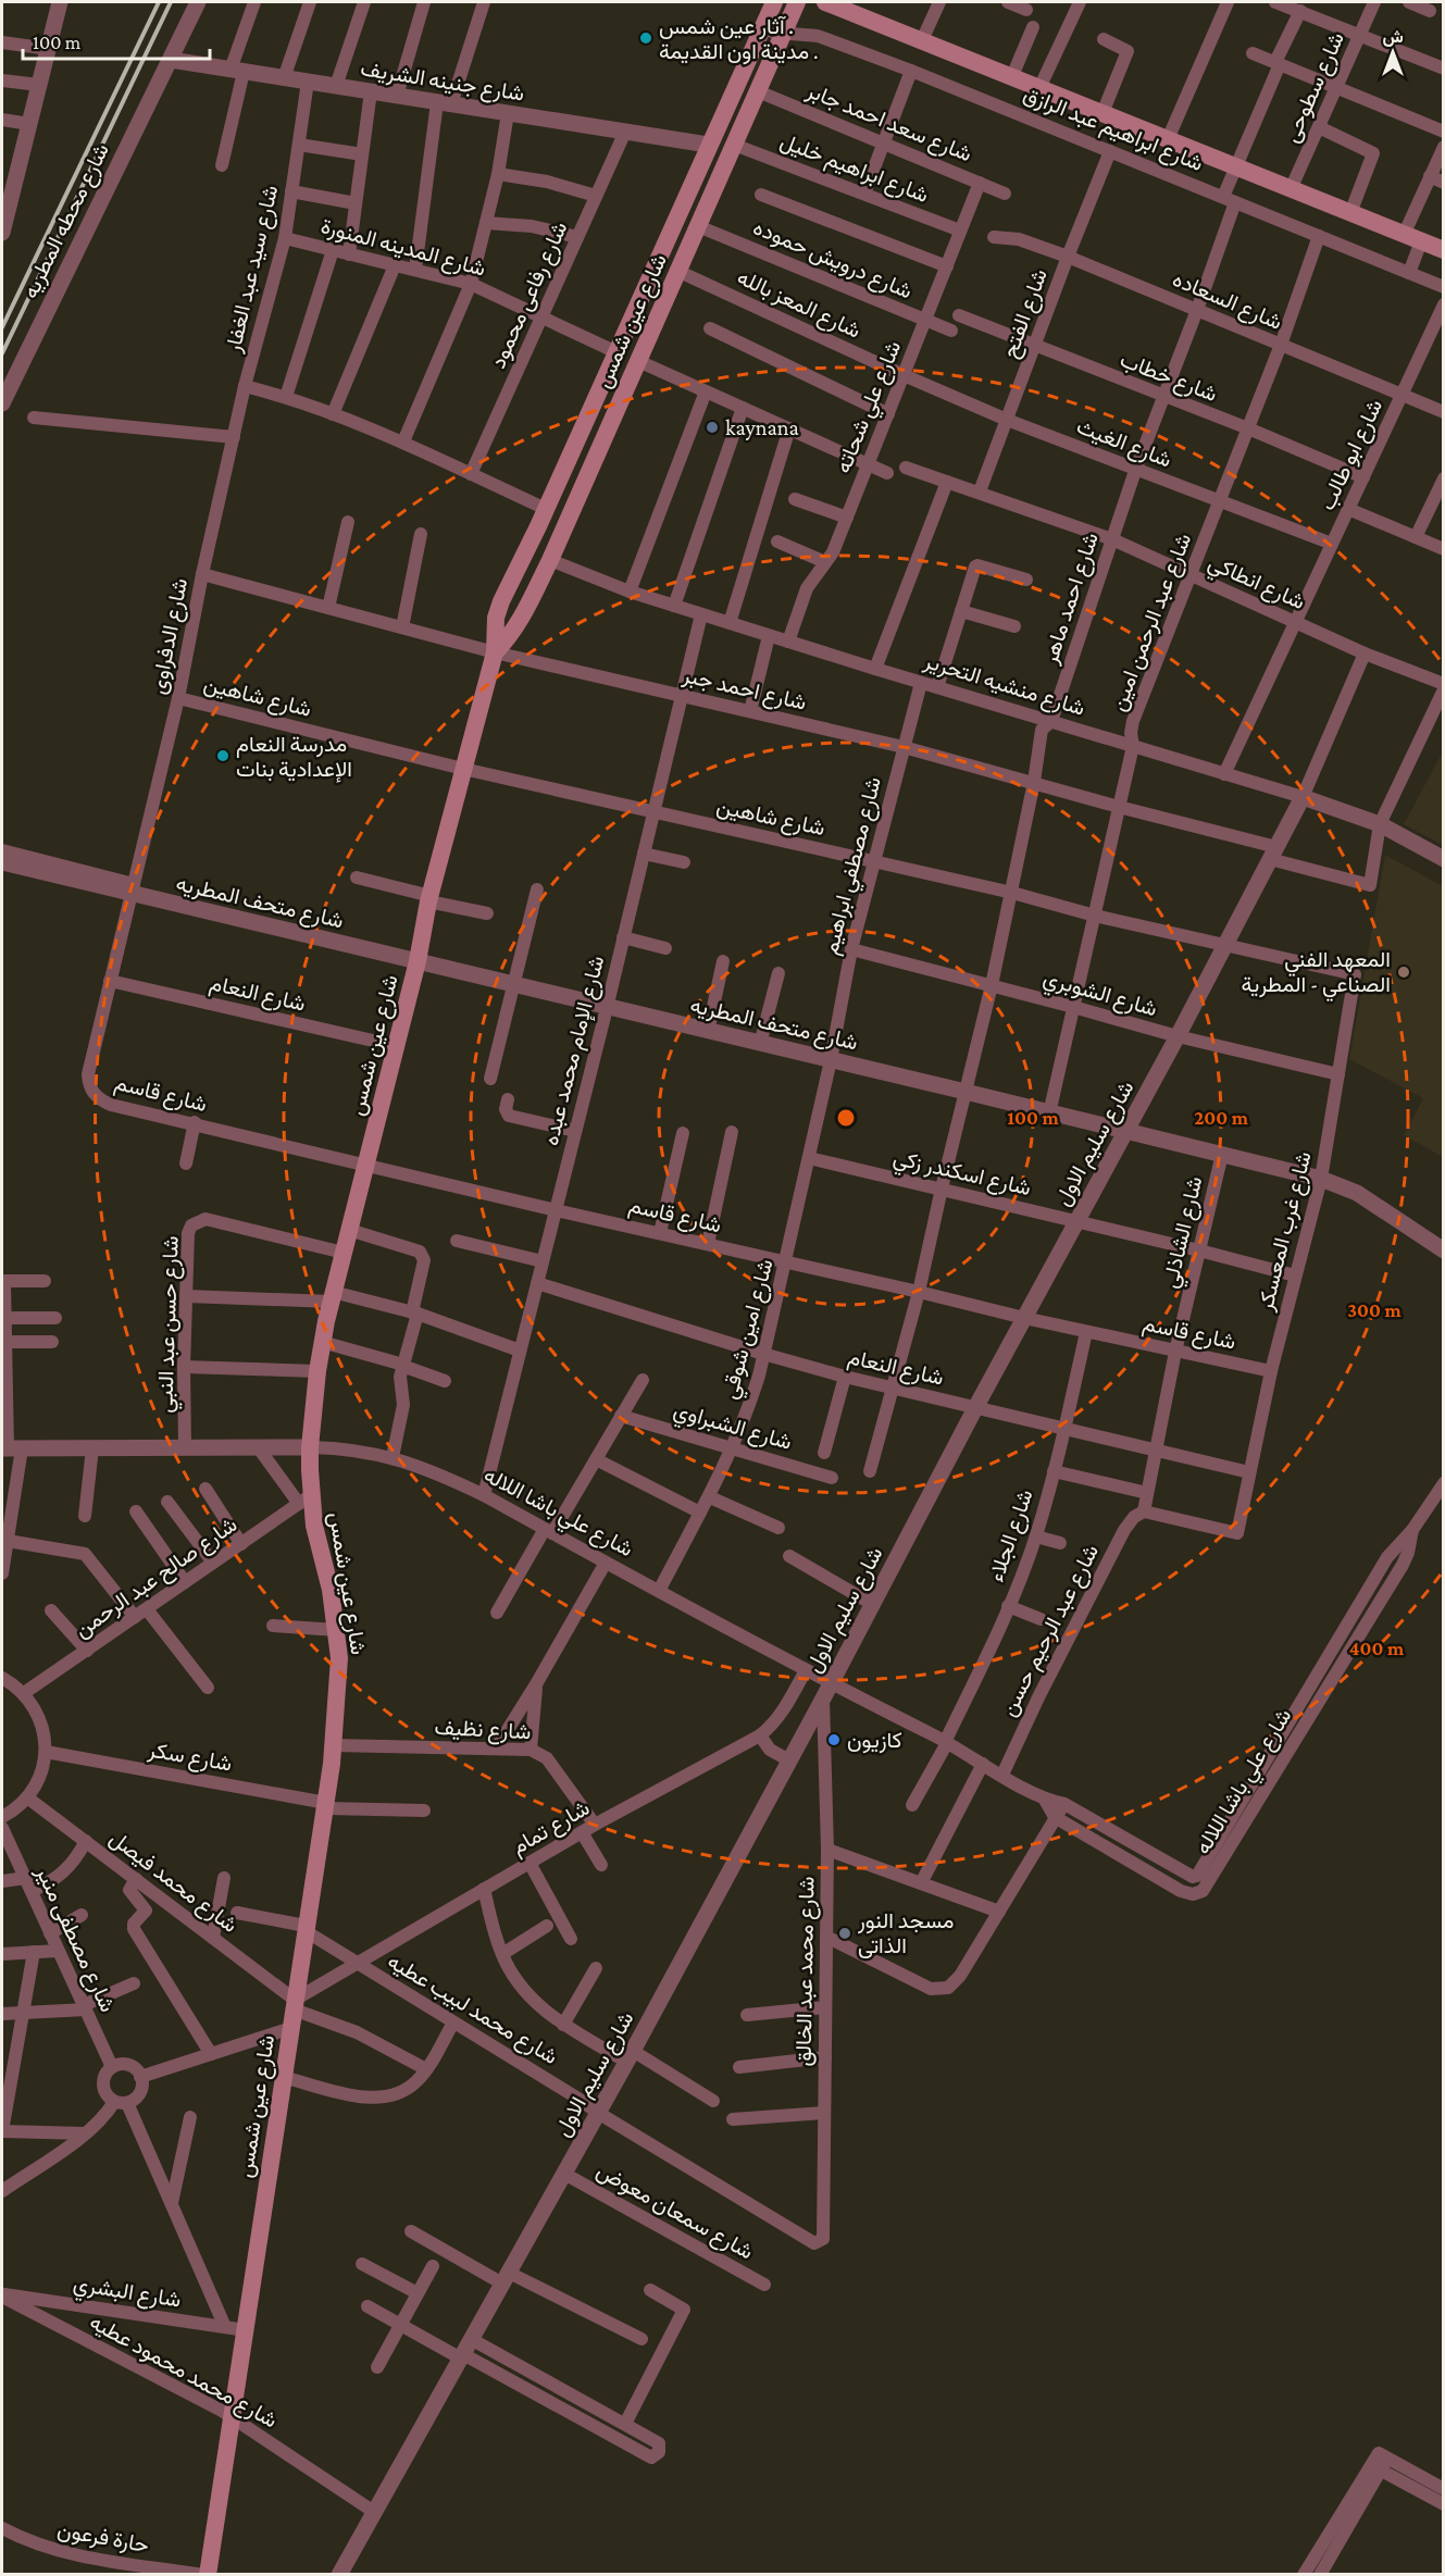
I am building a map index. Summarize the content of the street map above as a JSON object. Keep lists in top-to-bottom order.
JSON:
{
  "streets": {
    "main road": ["شارع ابراهيم عبد الرازق", "شارع عين شمس"],
    "street": [
      "شارع جنينه الشريف",
      "شارع سطوحى",
      "شارع سعد احمد جابر",
      "شارع ابراهيم خليل",
      "شارع محطه المطريه",
      "شارع المدينه المنورة",
      "شارع درويش حموده",
      "شارع سيد عبد الغفار",
      "شارع رفاعى محمود",
      "شارع السعاده",
      "شارع المعز بالله",
      "شارع الفتح",
      "شارع خطاب",
      "شارع علي شحاته",
      "شارع الغيث",
      "شارع ابو طالب",
      "شارع انطاكي",
      "شارع احمد ماهر",
      "شارع عبد الرحمن امين",
      "شارع الدفراوى",
      "شارع منشيه التحرير",
      "شارع احمد جبر",
      "شارع شاهين",
      "شارع مصطفي ابراهيم",
      "شارع متحف المطريه",
      "شارع النعام",
      "شارع الشوبري",
      "شارع الإمام محمد عبده",
      "شارع قاسم",
      "شارع سليم الاول",
      "شارع اسكندر زكي",
      "شارع غرب المعسكر",
      "شارع الشاذلي",
      "شارع حسن عبد النبي",
      "شارع امين شوقي",
      "شارع الشبراوي",
      "شارع علي باشا اللاله",
      "شارع الجلاء",
      "شارع صالح عبد الرحمن",
      "شارع عبد الرحيم حسن",
      "شارع نظيف",
      "شارع سكر",
      "شارع تمام",
      "شارع محمد فيصل",
      "شارع مصطفى منير",
      "شارع محمد عبد الخالق",
      "شارع محمد لبيب عطيه",
      "شارع سمعان معوض",
      "شارع البشري",
      "شارع محمد محمود عطيه",
      "حارة فرعون"
    ]
  },
  "crossings": [
    ["شارع جنينه الشريف", "شارع محطه المطريه"],
    ["شارع جنينه الشريف", "شارع سيد عبد الغفار"],
    ["شارع جنينه الشريف", "شارع رفاعى محمود"],
    ["شارع جنينه الشريف", "شارع عين شمس"],
    ["شارع سطوحى", "شارع ابراهيم عبد الرازق"],
    ["شارع سعد احمد جابر", "شارع عين شمس"],
    ["شارع سعد احمد جابر", "شارع علي شحاته"],
    ["شارع ابراهيم عبد الرازق", "شارع الفتح"],
    ["شارع ابراهيم عبد الرازق", "شارع عين شمس"],
    ["شارع ابراهيم عبد الرازق", "شارع احمد ماهر"],
    ["شارع ابراهيم عبد الرازق", "شارع عبد الرحمن امين"],
    ["شارع ابراهيم خليل", "شارع عين شمس"],
    ["شارع ابراهيم خليل", "شارع علي شحاته"],
    ["شارع المدينه المنورة", "شارع سيد عبد الغفار"],
    ["شارع المدينه المنورة", "شارع رفاعى محمود"],
    ["شارع المدينه المنورة", "شارع عين شمس"],
    ["شارع درويش حموده", "شارع عين شمس"],
    ["شارع درويش حموده", "شارع علي شحاته"],
    ["شارع سيد عبد الغفار", "شارع الدفراوى"],
    ["شارع السعاده", "شارع الفتح"],
    ["شارع السعاده", "شارع ابو طالب"],
    ["شارع السعاده", "شارع احمد ماهر"],
    ["شارع السعاده", "شارع عبد الرحمن امين"],
    ["شارع المعز بالله", "شارع عين شمس"],
    ["شارع المعز بالله", "شارع علي شحاته"],
    ["شارع المعز بالله", "شارع الغيث"],
    ["شارع الفتح", "شارع خطاب"],
    ["شارع الفتح", "شارع الغيث"],
    ["شارع الفتح", "شارع انطاكي"],
    ["شارع عين شمس", "شارع منشيه التحرير"],
    ["شارع عين شمس", "شارع احمد جبر"],
    ["شارع عين شمس", "شارع شاهين"],
    ["شارع عين شمس", "شارع متحف المطريه"],
    ["شارع عين شمس", "شارع النعام"],
    ["شارع عين شمس", "شارع قاسم"],
    ["شارع عين شمس", "شارع حسن عبد النبي"],
    ["شارع عين شمس", "شارع علي باشا اللاله"],
    ["شارع عين شمس", "شارع صالح عبد الرحمن"],
    ["شارع عين شمس", "شارع نظيف"],
    ["شارع عين شمس", "شارع سكر"],
    ["شارع عين شمس", "شارع تمام"],
    ["شارع عين شمس", "شارع محمد فيصل"],
    ["شارع عين شمس", "شارع محمد لبيب عطيه"],
    ["شارع عين شمس", "شارع البشري"],
    ["شارع عين شمس", "شارع محمد محمود عطيه"],
    ["شارع خطاب", "شارع ابو طالب"],
    ["شارع خطاب", "شارع احمد ماهر"],
    ["شارع خطاب", "شارع عبد الرحمن امين"],
    ["شارع علي شحاته", "شارع الغيث"],
    ["شارع علي شحاته", "شارع منشيه التحرير"],
    ["شارع الغيث", "شارع ابو طالب"],
    ["شارع الغيث", "شارع احمد ماهر"],
    ["شارع الغيث", "شارع عبد الرحمن امين"],
    ["شارع ابو طالب", "شارع انطاكي"],
    ["شارع ابو طالب", "شارع منشيه التحرير"],
    ["شارع انطاكي", "شارع احمد ماهر"],
    ["شارع انطاكي", "شارع عبد الرحمن امين"],
    ["شارع انطاكي", "شارع سليم الاول"],
    ["شارع احمد ماهر", "شارع منشيه التحرير"],
    ["شارع احمد ماهر", "شارع احمد جبر"],
    ["شارع احمد ماهر", "شارع شاهين"],
    ["شارع احمد ماهر", "شارع متحف المطريه"],
    ["شارع احمد ماهر", "شارع النعام"],
    ["شارع احمد ماهر", "شارع الشوبري"],
    ["شارع احمد ماهر", "شارع قاسم"],
    ["شارع احمد ماهر", "شارع اسكندر زكي"],
    ["شارع عبد الرحمن امين", "شارع منشيه التحرير"],
    ["شارع عبد الرحمن امين", "شارع احمد جبر"],
    ["شارع عبد الرحمن امين", "شارع شاهين"],
    ["شارع عبد الرحمن امين", "شارع متحف المطريه"],
    ["شارع عبد الرحمن امين", "شارع الشوبري"],
    ["شارع الدفراوى", "شارع احمد جبر"],
    ["شارع الدفراوى", "شارع شاهين"],
    ["شارع الدفراوى", "شارع متحف المطريه"],
    ["شارع الدفراوى", "شارع النعام"],
    ["شارع الدفراوى", "شارع قاسم"],
    ["شارع منشيه التحرير", "شارع احمد جبر"],
    ["شارع منشيه التحرير", "شارع مصطفي ابراهيم"],
    ["شارع منشيه التحرير", "شارع الإمام محمد عبده"],
    ["شارع منشيه التحرير", "شارع سليم الاول"],
    ["شارع احمد جبر", "شارع مصطفي ابراهيم"],
    ["شارع احمد جبر", "شارع الإمام محمد عبده"],
    ["شارع احمد جبر", "شارع سليم الاول"],
    ["شارع شاهين", "شارع مصطفي ابراهيم"],
    ["شارع شاهين", "شارع الإمام محمد عبده"],
    ["شارع شاهين", "شارع سليم الاول"],
    ["شارع شاهين", "شارع غرب المعسكر"],
    ["شارع مصطفي ابراهيم", "شارع متحف المطريه"],
    ["شارع مصطفي ابراهيم", "شارع الشوبري"],
    ["شارع مصطفي ابراهيم", "شارع امين شوقي"],
    ["شارع متحف المطريه", "شارع الإمام محمد عبده"],
    ["شارع متحف المطريه", "شارع سليم الاول"],
    ["شارع متحف المطريه", "شارع غرب المعسكر"],
    ["شارع متحف المطريه", "شارع الشاذلي"],
    ["شارع متحف المطريه", "شارع امين شوقي"],
    ["شارع النعام", "شارع الإمام محمد عبده"],
    ["شارع النعام", "شارع سليم الاول"],
    ["شارع النعام", "شارع غرب المعسكر"],
    ["شارع النعام", "شارع الشاذلي"],
    ["شارع النعام", "شارع امين شوقي"],
    ["شارع النعام", "شارع الجلاء"],
    ["شارع الشوبري", "شارع سليم الاول"],
    ["شارع الشوبري", "شارع غرب المعسكر"],
    ["شارع الإمام محمد عبده", "شارع قاسم"],
    ["شارع الإمام محمد عبده", "شارع علي باشا اللاله"],
    ["شارع قاسم", "شارع سليم الاول"],
    ["شارع قاسم", "شارع غرب المعسكر"],
    ["شارع قاسم", "شارع الشاذلي"],
    ["شارع قاسم", "شارع امين شوقي"],
    ["شارع قاسم", "شارع الجلاء"],
    ["شارع سليم الاول", "شارع اسكندر زكي"],
    ["شارع سليم الاول", "شارع علي باشا اللاله"],
    ["شارع سليم الاول", "شارع محمد عبد الخالق"],
    ["شارع سليم الاول", "شارع محمد لبيب عطيه"],
    ["شارع سليم الاول", "شارع سمعان معوض"],
    ["شارع سليم الاول", "شارع محمد محمود عطيه"],
    ["شارع اسكندر زكي", "شارع غرب المعسكر"],
    ["شارع اسكندر زكي", "شارع الشاذلي"],
    ["شارع اسكندر زكي", "شارع امين شوقي"],
    ["شارع غرب المعسكر", "شارع الشاذلي"],
    ["شارع غرب المعسكر", "شارع عبد الرحيم حسن"],
    ["شارع الشاذلي", "شارع عبد الرحيم حسن"],
    ["شارع حسن عبد النبي", "شارع علي باشا اللاله"],
    ["شارع امين شوقي", "شارع الشبراوي"],
    ["شارع امين شوقي", "شارع علي باشا اللاله"],
    ["شارع علي باشا اللاله", "شارع الجلاء"],
    ["شارع علي باشا اللاله", "شارع عبد الرحيم حسن"],
    ["شارع علي باشا اللاله", "شارع تمام"],
    ["شارع علي باشا اللاله", "شارع محمد عبد الخالق"],
    ["شارع نظيف", "شارع تمام"],
    ["شارع تمام", "شارع محمد فيصل"],
    ["شارع تمام", "شارع مصطفى منير"],
    ["شارع تمام", "شارع محمد لبيب عطيه"],
    ["شارع محمد عبد الخالق", "شارع محمد لبيب عطيه"],
    ["شارع البشري", "شارع محمد محمود عطيه"]
  ],
  "places": [
    "آثار عين شمس . مدينة اون القديمة .",
    "kaynana",
    "مدرسة النعام الإعدادية بنات",
    "المعهد الفني الصناعي - المطرية",
    "كازيون",
    "مسجد النور الذاتى"
  ],
  "scale_bar": "100 m",
  "north": "top",
  "rings": [
    "100 m",
    "200 m",
    "300 m",
    "400 m"
  ]
}
